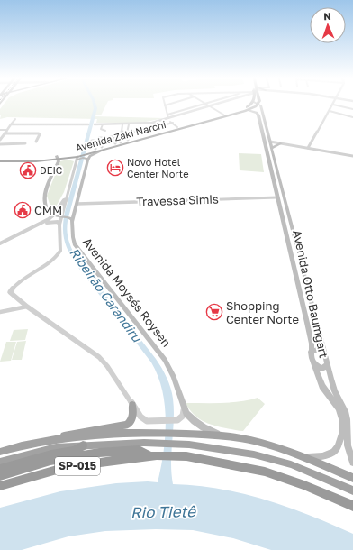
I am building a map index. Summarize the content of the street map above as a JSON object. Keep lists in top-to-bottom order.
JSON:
{
  "streets": {
    "highway": ["SP-015"],
    "main road": ["Avenida Zaki Narchi", "Avenida Moysés Roysen", "Avenida Otto Baumgart"],
    "street": ["Travessa Simis"]
  },
  "crossings": [
    ["Avenida Zaki Narchi", "Avenida Moysés Roysen"],
    ["Travessa Simis", "Avenida Moysés Roysen"],
    ["Travessa Simis", "Avenida Otto Baumgart"]
  ],
  "water": ["Ribeirão Carandiru", "Rio Tietê"],
  "places": {
    "hotel": ["Novo Hotel Center Norte"],
    "public building": ["DEIC", "CMM"],
    "supermarket": ["Shopping Center Norte"]
  },
  "north": "top"
}
